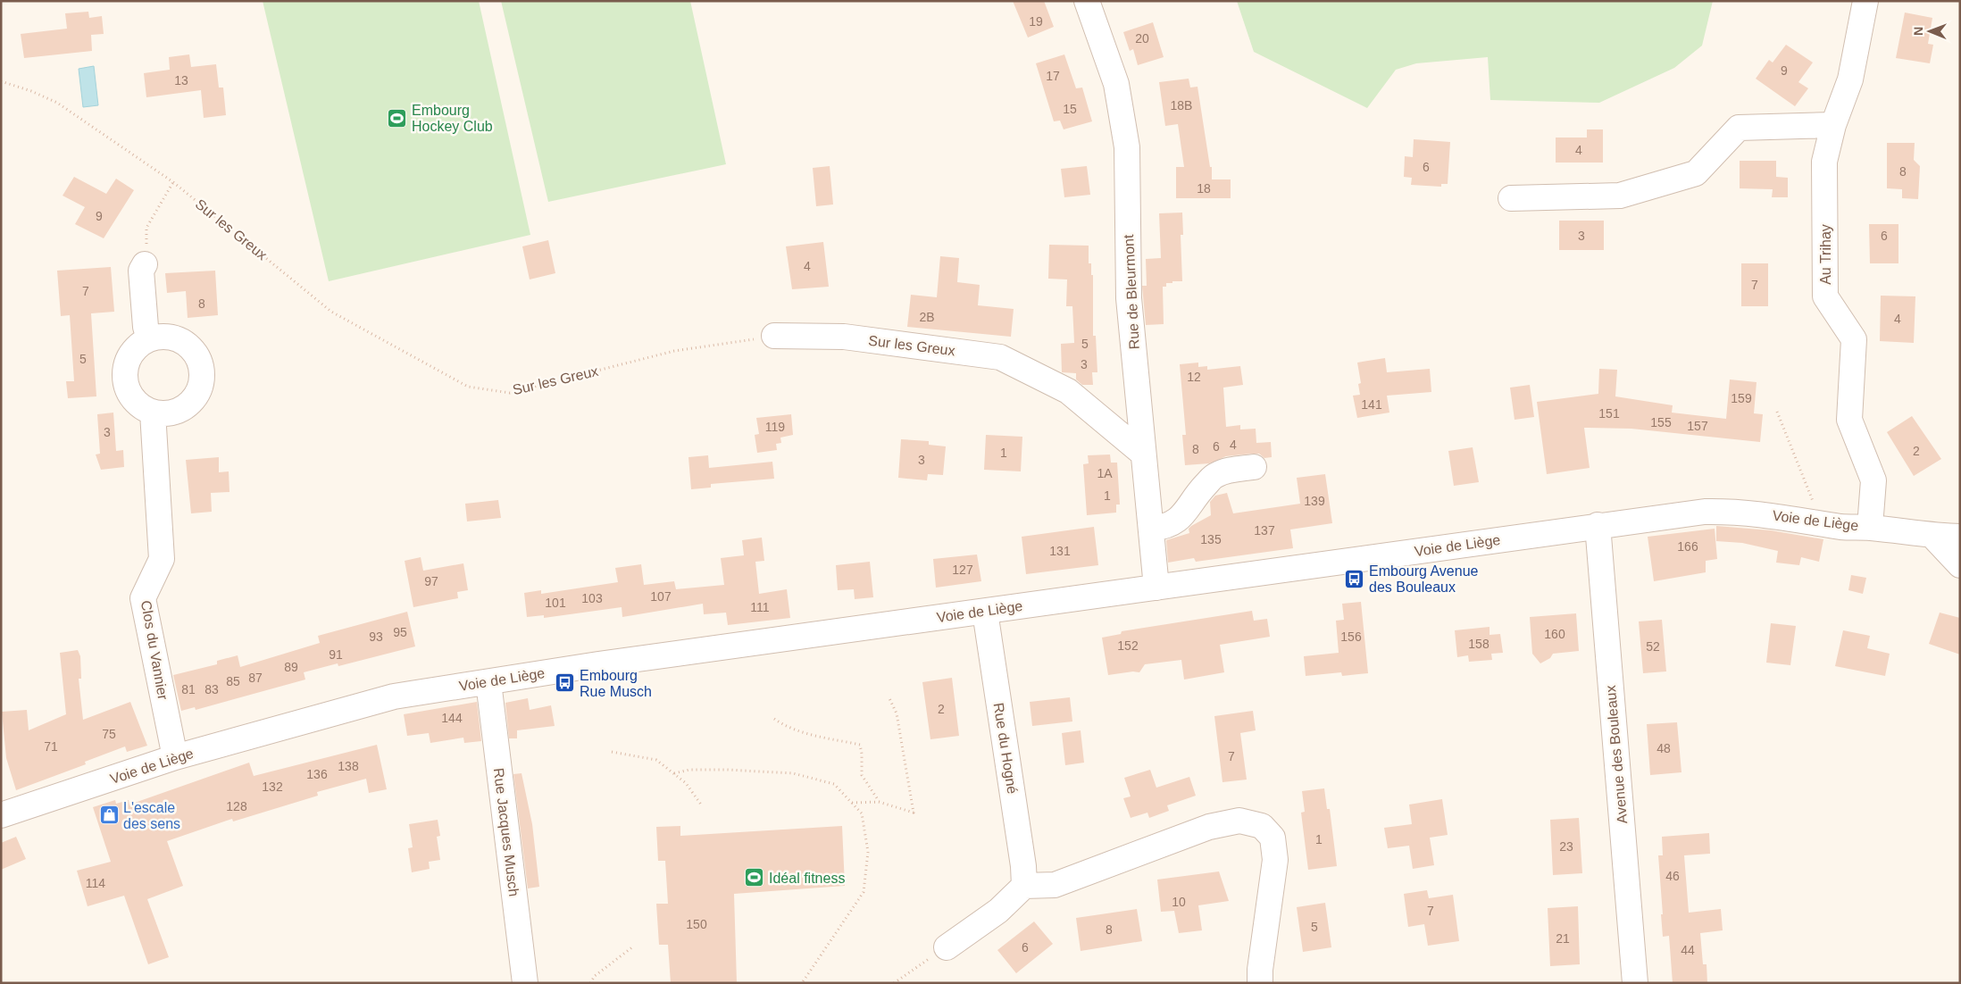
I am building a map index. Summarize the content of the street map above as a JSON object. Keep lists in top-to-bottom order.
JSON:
{
  "streets": {
    "street": [
      "Sur les Greux",
      "Au Trihay",
      "Rue de Bleurmont",
      "Voie de Liège",
      "Clos du Vannier",
      "Rue du Hogné",
      "Avenue des Bouleaux",
      "Rue Jacques Musch"
    ]
  },
  "crossings": [
    ["Sur les Greux", "Rue de Bleurmont"],
    ["Au Trihay", "Voie de Liège"],
    ["Rue de Bleurmont", "Voie de Liège"],
    ["Voie de Liège", "Clos du Vannier"],
    ["Voie de Liège", "Rue du Hogné"],
    ["Voie de Liège", "Avenue des Bouleaux"],
    ["Voie de Liège", "Rue Jacques Musch"]
  ],
  "places": {
    "sports": ["Embourg Hockey Club", "Idéal fitness"],
    "bus stop": ["Embourg Avenue des Bouleaux", "Embourg Rue Musch"],
    "shop": ["L'escale des sens"]
  },
  "house_numbers": [
    "19",
    "20",
    "9",
    "17",
    "13",
    "18B",
    "15",
    "4",
    "6",
    "8",
    "18",
    "9",
    "3",
    "6",
    "4",
    "7",
    "7",
    "8",
    "2B",
    "4",
    "5",
    "5",
    "3",
    "12",
    "159",
    "141",
    "151",
    "155",
    "157",
    "119",
    "3",
    "4",
    "6",
    "8",
    "2",
    "1",
    "3",
    "1A",
    "1",
    "139",
    "137",
    "135",
    "166",
    "131",
    "127",
    "97",
    "107",
    "103",
    "101",
    "111",
    "95",
    "160",
    "93",
    "156",
    "158",
    "152",
    "52",
    "91",
    "89",
    "87",
    "85",
    "81",
    "83",
    "2",
    "144",
    "75",
    "71",
    "48",
    "7",
    "138",
    "136",
    "132",
    "128",
    "1",
    "23",
    "46",
    "114",
    "10",
    "7",
    "150",
    "5",
    "8",
    "21",
    "6",
    "44"
  ],
  "north": "left"
}
